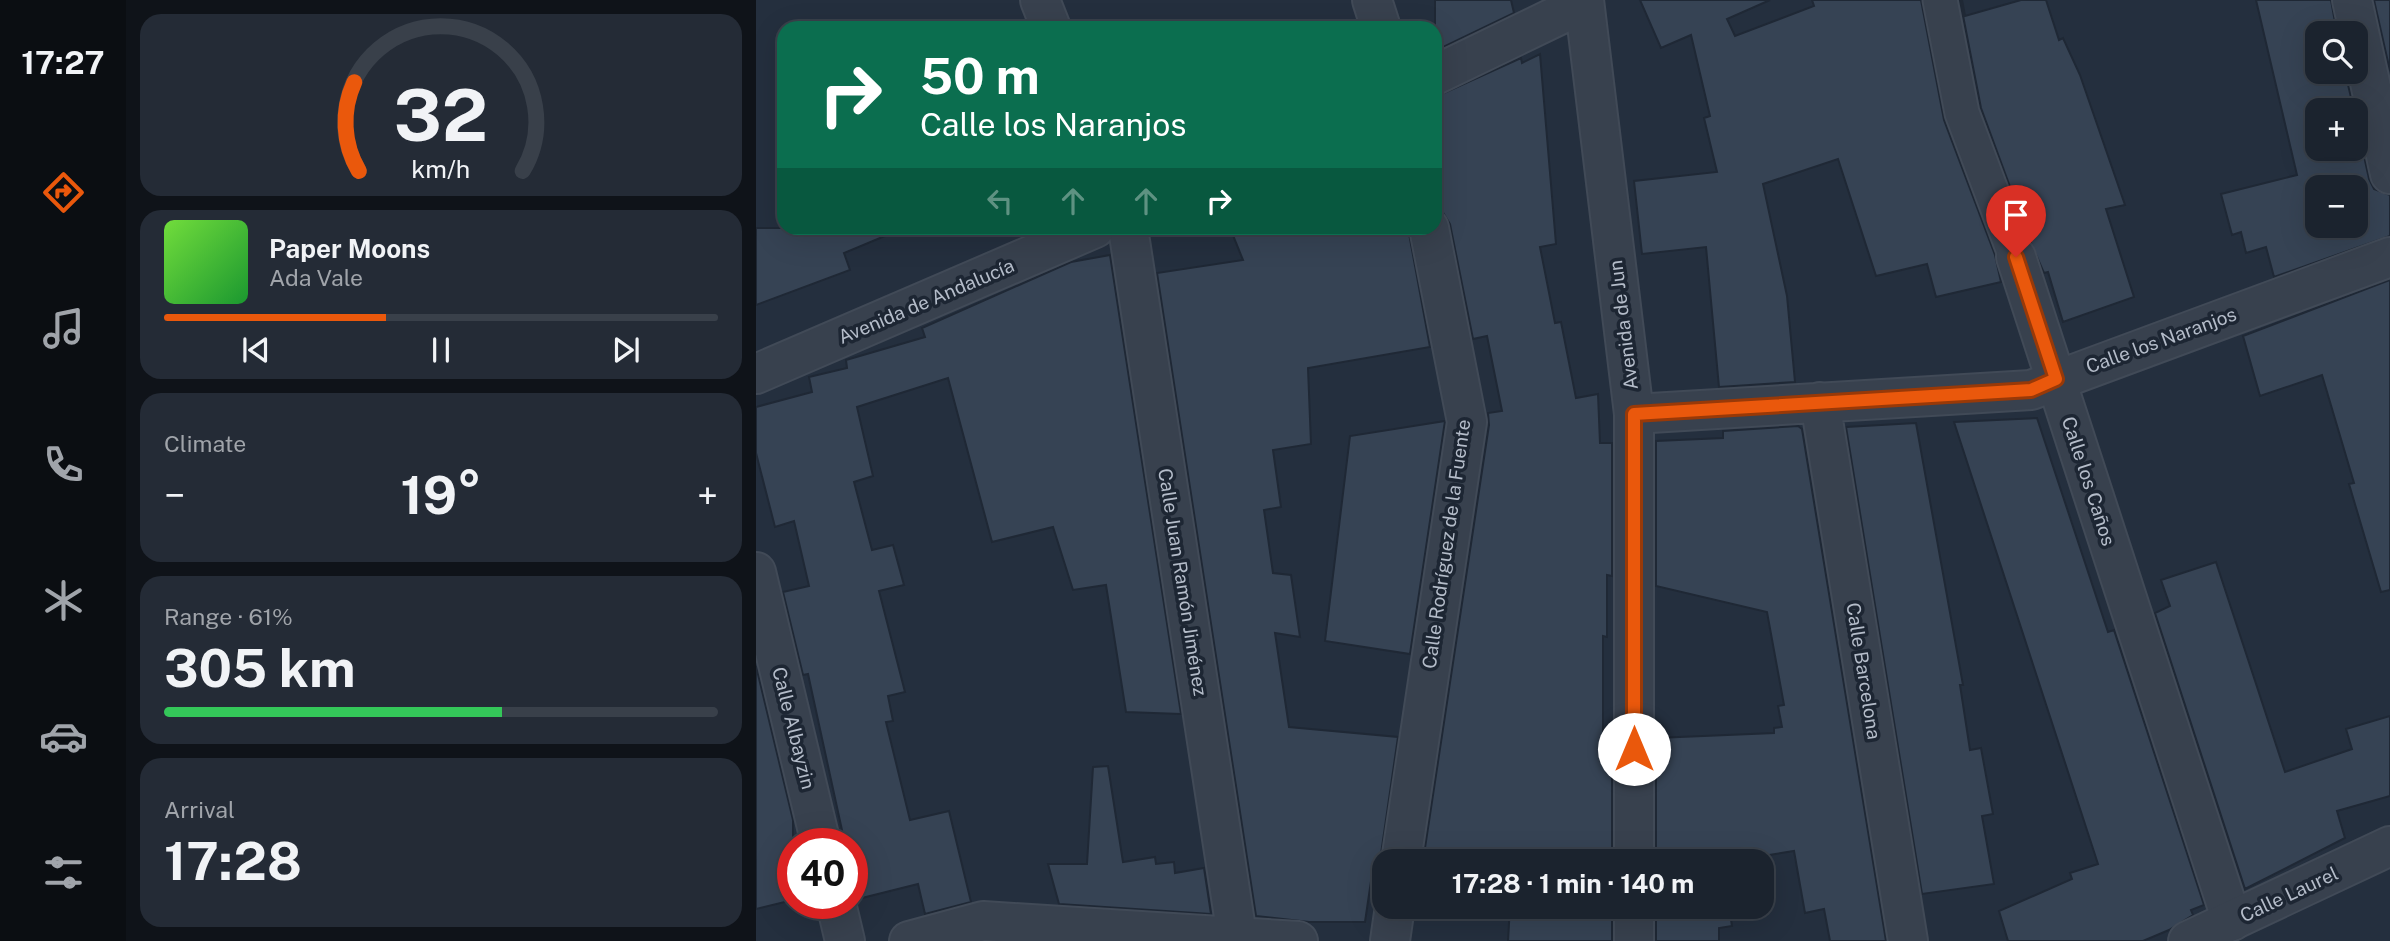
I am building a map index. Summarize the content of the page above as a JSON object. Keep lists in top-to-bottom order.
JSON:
{
  "streets": {
    "street": [
      "Avenida de Andalucía",
      "Avenida de Jun",
      "Calle los Naranjos",
      "Calle los Caños",
      "Calle Rodríguez de la Fuente",
      "Calle Juan Ramón Jiménez",
      "Calle Barcelona",
      "Calle Albayzin",
      "Calle Laurel"
    ]
  },
  "crossings": [
    ["Avenida de Jun", "Calle los Naranjos"],
    ["Calle los Naranjos", "Calle los Caños"],
    ["Calle los Naranjos", "Calle Barcelona"],
    ["Calle los Caños", "Calle Laurel"]
  ],
  "page": {
    "tabs": "17:27",
    "map_buttons": ["+", "−"],
    "turn": ["50 m", "Calle los Naranjos"],
    "song": ["Paper Moons", "Ada Vale"],
    "tile": [
      "Climate",
      ["Range · 61%", "305 km"],
      ["Arrival", "17:28"]
    ],
    "heat": ["−", "19°", "+"],
    "limit": "40",
    "trip": "17:28 · 1 min · 140 m",
    "gauge": ["32", "km/h"]
  }
}
